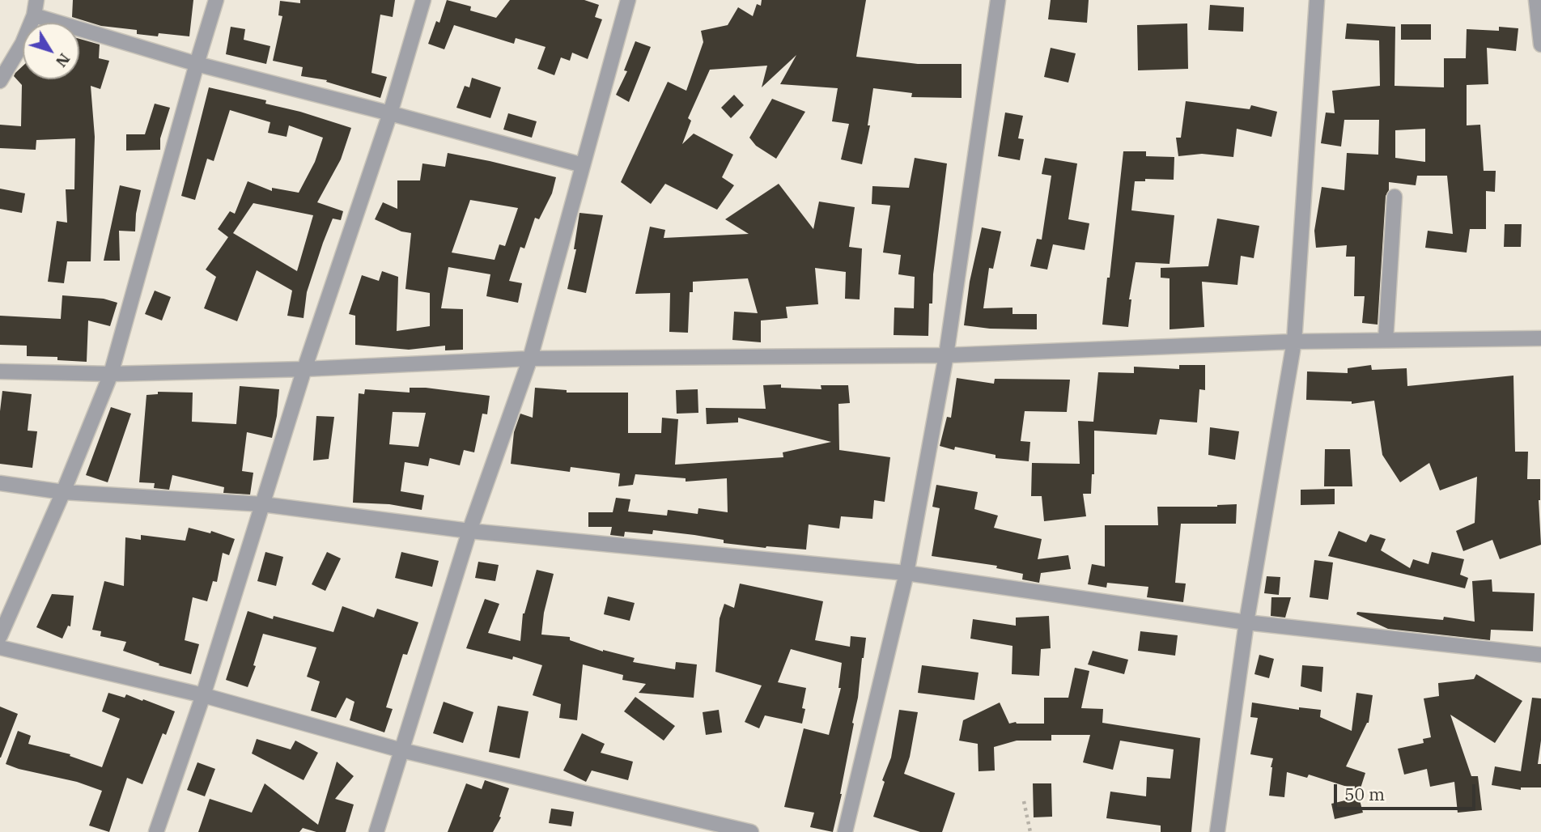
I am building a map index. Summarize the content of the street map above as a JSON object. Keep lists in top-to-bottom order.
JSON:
{
  "scale_bar": "50 m",
  "north": "bottom right"
}
